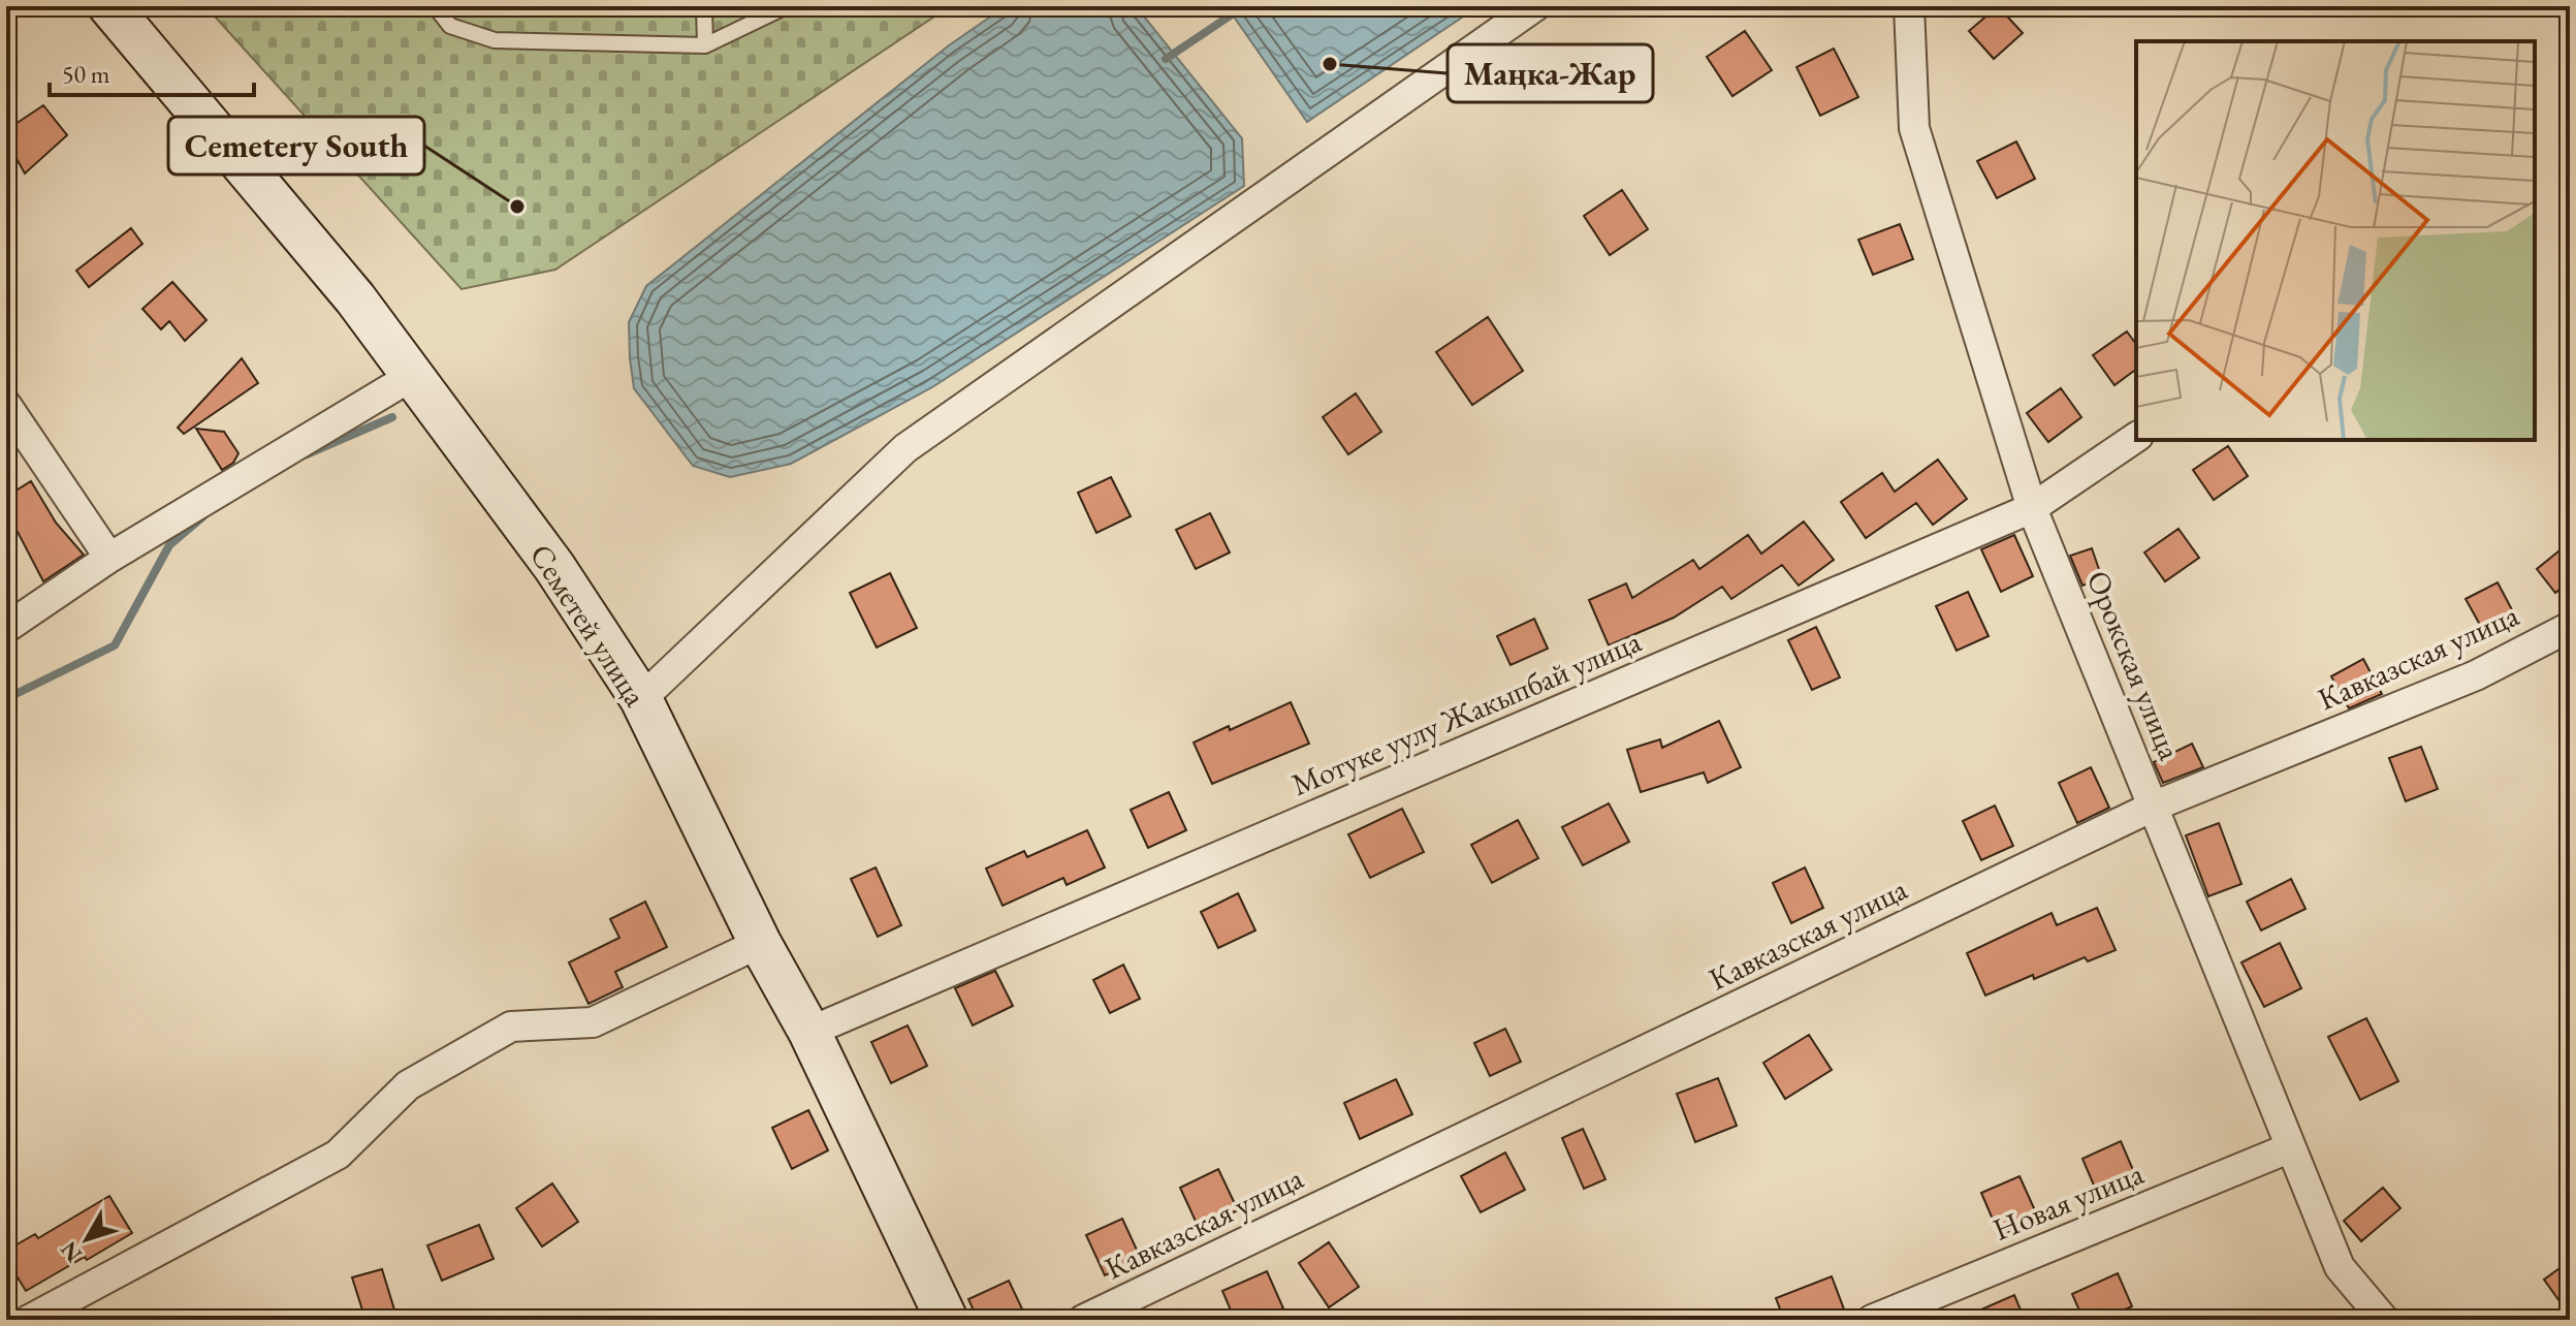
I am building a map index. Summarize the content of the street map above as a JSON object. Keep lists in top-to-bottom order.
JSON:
{
  "streets": {
    "street": [
      "Семетей улица",
      "Кавказская улица",
      "Орокская улица",
      "Мотуке уулу Жакыпбай улица",
      "Новая улица"
    ]
  },
  "crossings": [
    ["Семетей улица", "Мотуке уулу Жакыпбай улица"],
    ["Кавказская улица", "Орокская улица"],
    ["Орокская улица", "Мотуке уулу Жакыпбай улица"],
    ["Орокская улица", "Новая улица"]
  ],
  "places": ["Маңка-Жар", "Cemetery South"],
  "scale_bar": "50 m",
  "north": "bottom left"
}
